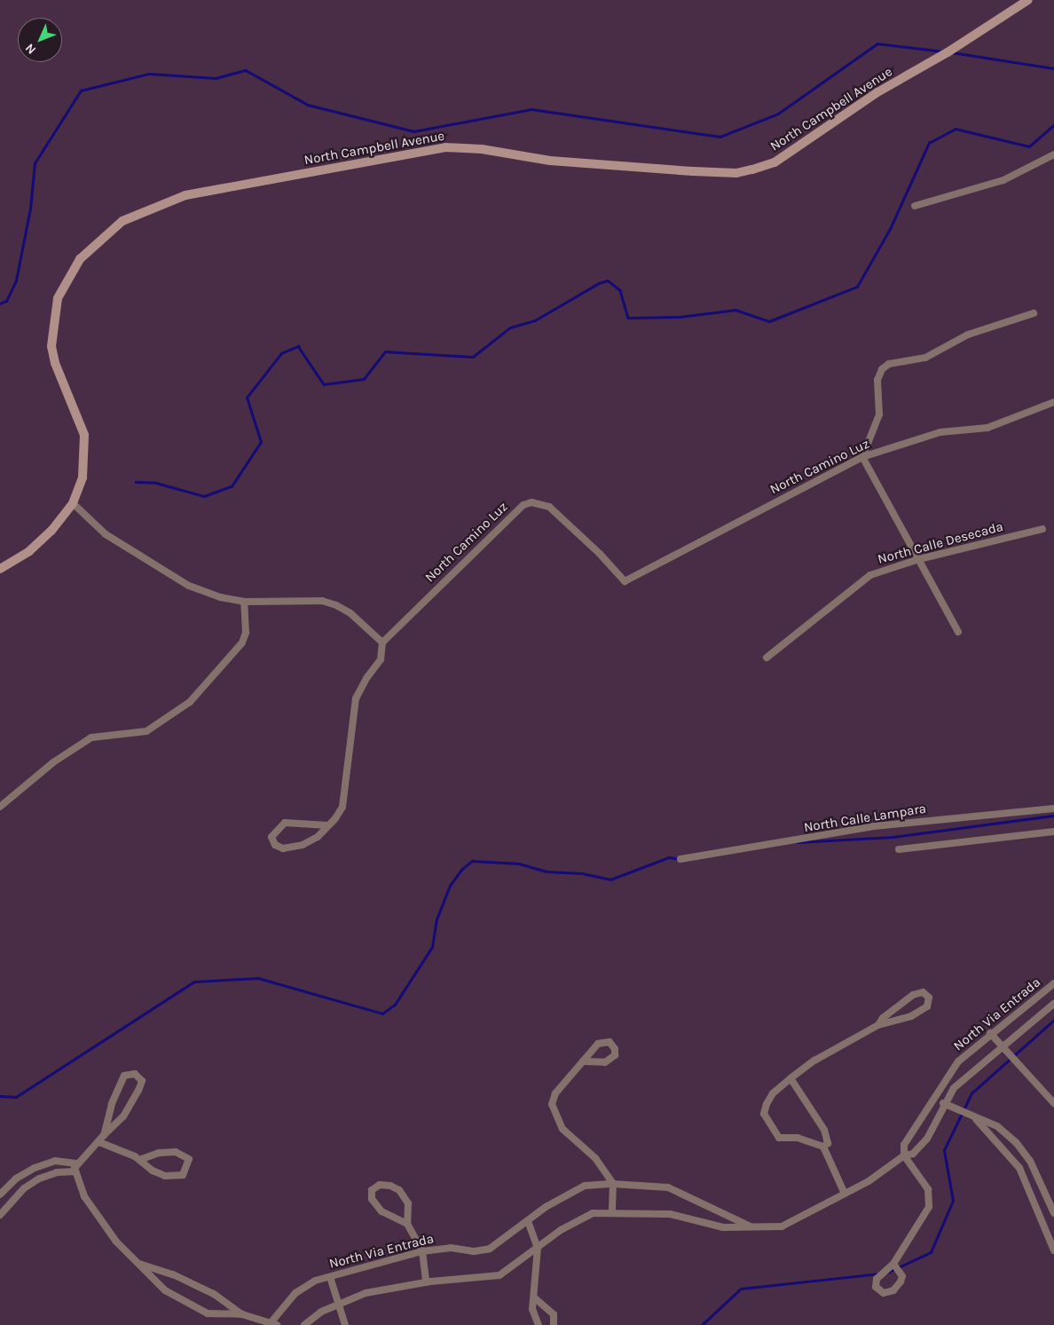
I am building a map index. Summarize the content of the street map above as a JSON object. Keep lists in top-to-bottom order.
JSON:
{
  "streets": {
    "main road": ["North Campbell Avenue"],
    "street": [
      "North Camino Luz",
      "North Calle Desecada",
      "North Calle Lampara",
      "North Via Entrada"
    ]
  },
  "north": "bottom left"
}
